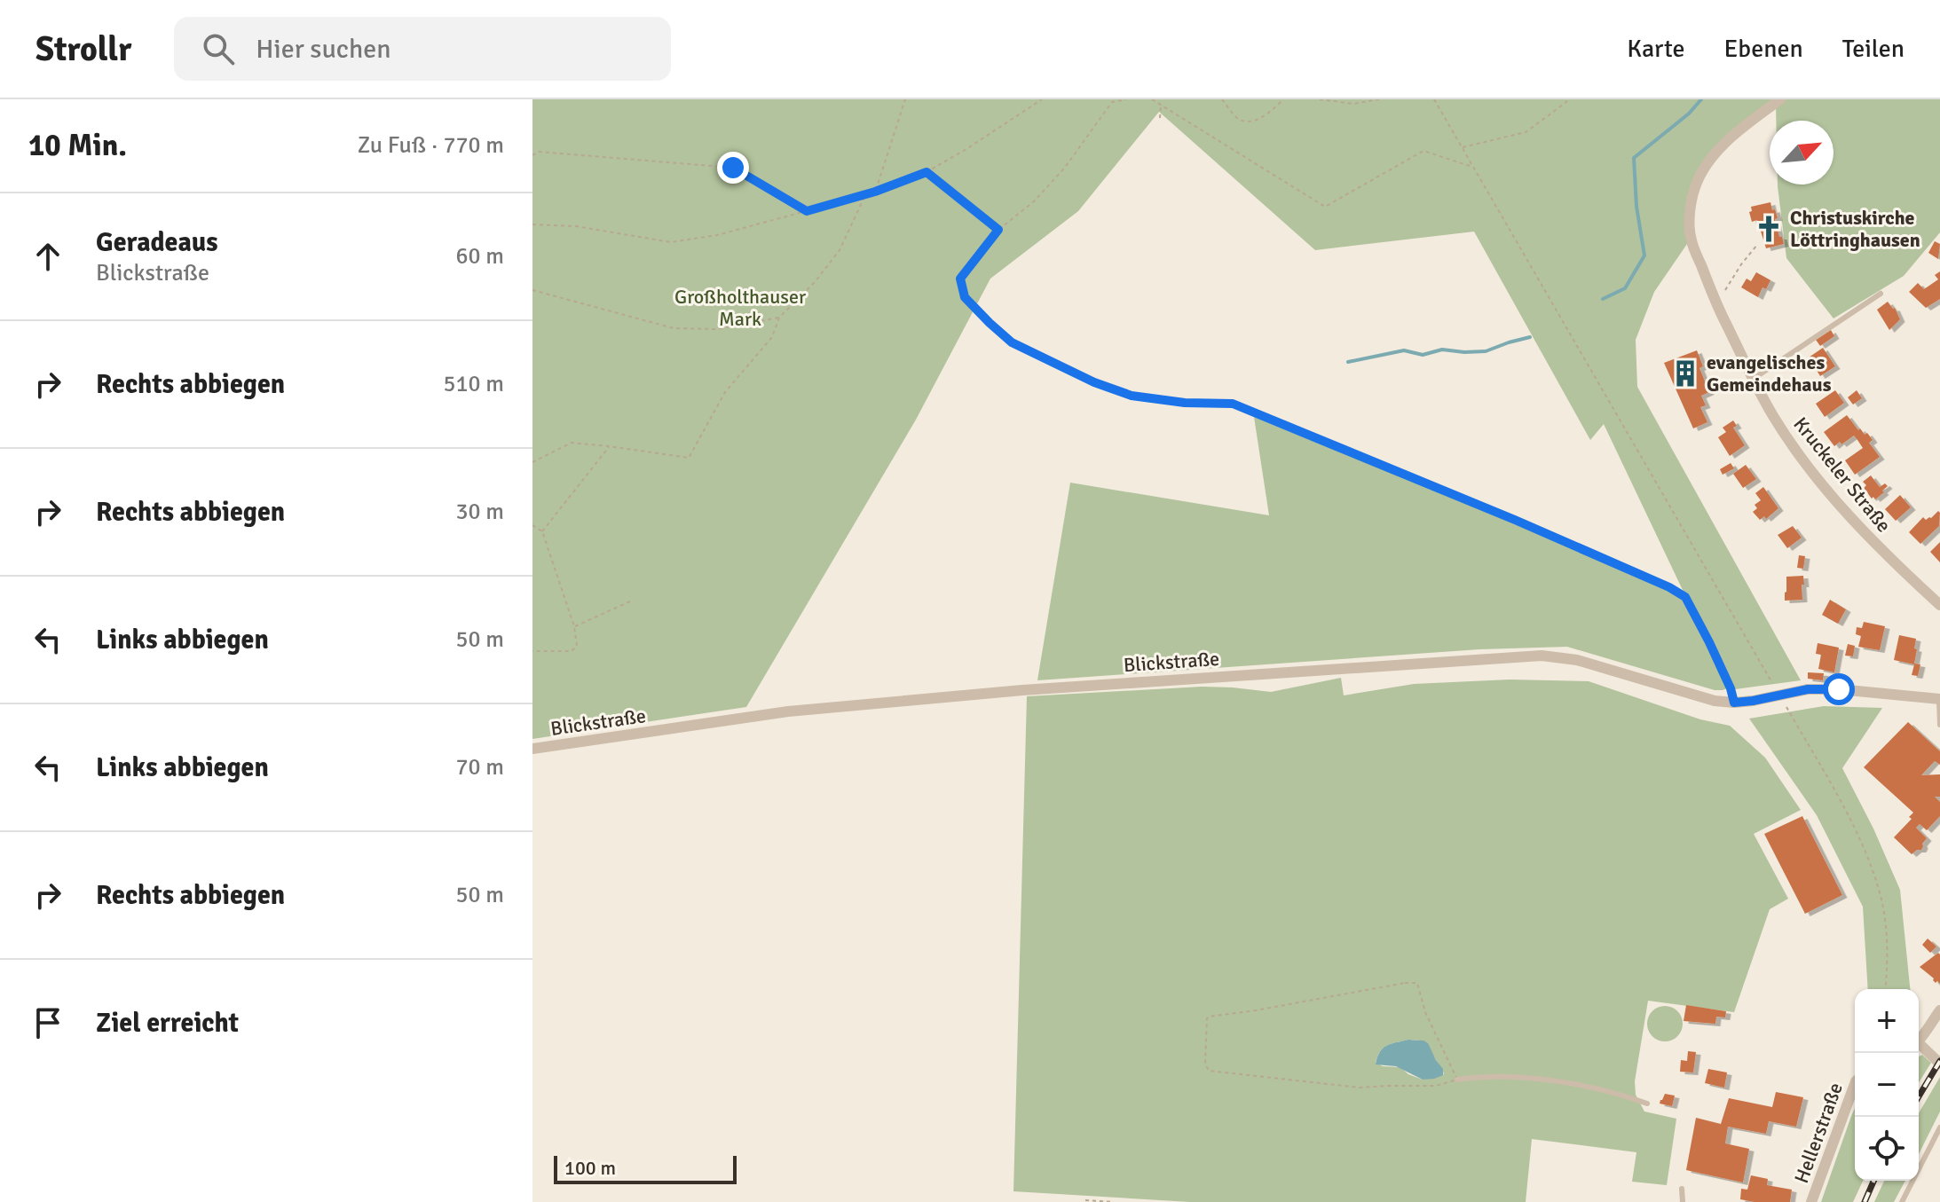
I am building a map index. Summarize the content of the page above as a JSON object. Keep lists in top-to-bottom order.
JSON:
{
  "streets": {
    "street": ["Kruckeler Straße", "Blickstraße", "Hellerstraße"]
  },
  "parks": ["Großholthauser Mark"],
  "places": {
    "church": ["Christuskirche Löttringhausen"],
    "building": ["evangelisches Gemeindehaus"]
  },
  "scale_bar": "100 m",
  "north": "top right",
  "page": {
    "header": "Strollr",
    "search": "Hier suchen",
    "nav": ["Karte", "Ebenen", "Teilen"],
    "heading": ["10 Min.", "Zu Fuß · 770 m"],
    "list": [
      ["Geradeaus", "Blickstraße", "60 m"],
      ["Rechts abbiegen", "510 m"],
      ["Rechts abbiegen", "30 m"],
      ["Links abbiegen", "50 m"],
      ["Links abbiegen", "70 m"],
      ["Rechts abbiegen", "50 m"],
      "Ziel erreicht"
    ],
    "map_buttons": ["+", "−"],
    "scale": "100 m"
  }
}
